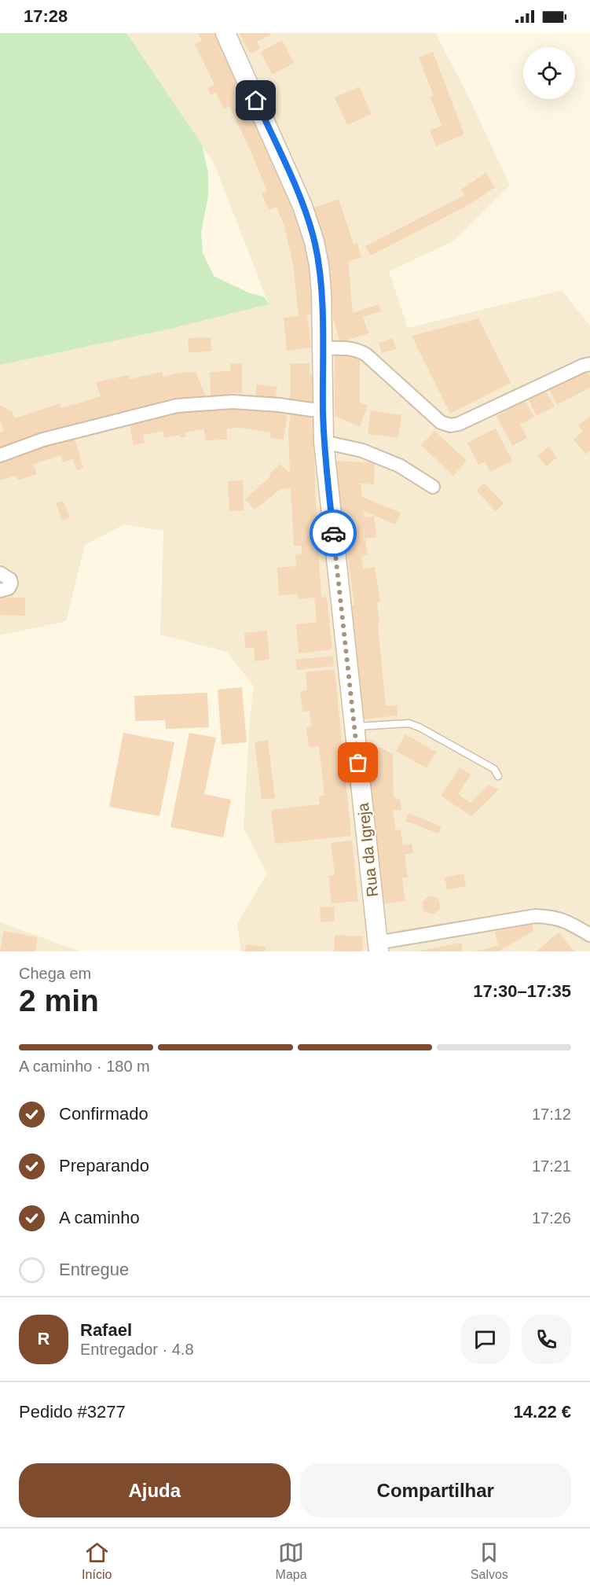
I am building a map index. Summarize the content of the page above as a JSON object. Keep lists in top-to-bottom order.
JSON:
{
  "streets": {
    "street": ["Rua da Igreja"]
  },
  "page": {
    "status": "17:28",
    "heading": ["2 min", "Chega em", "17:30–17:35"],
    "panel": [
      "Rafael",
      "Entregador · 4.8",
      "Pedido #3277",
      "14.22 €"
    ],
    "bar": "A caminho · 180 m",
    "list": [
      ["Confirmado", "17:12"],
      ["Preparando", "17:21"],
      ["A caminho", "17:26"],
      "Entregue"
    ],
    "round": "R",
    "buttons": ["Ajuda", "Compartilhar"],
    "tabs": ["Início", "Mapa", "Salvos"]
  }
}
